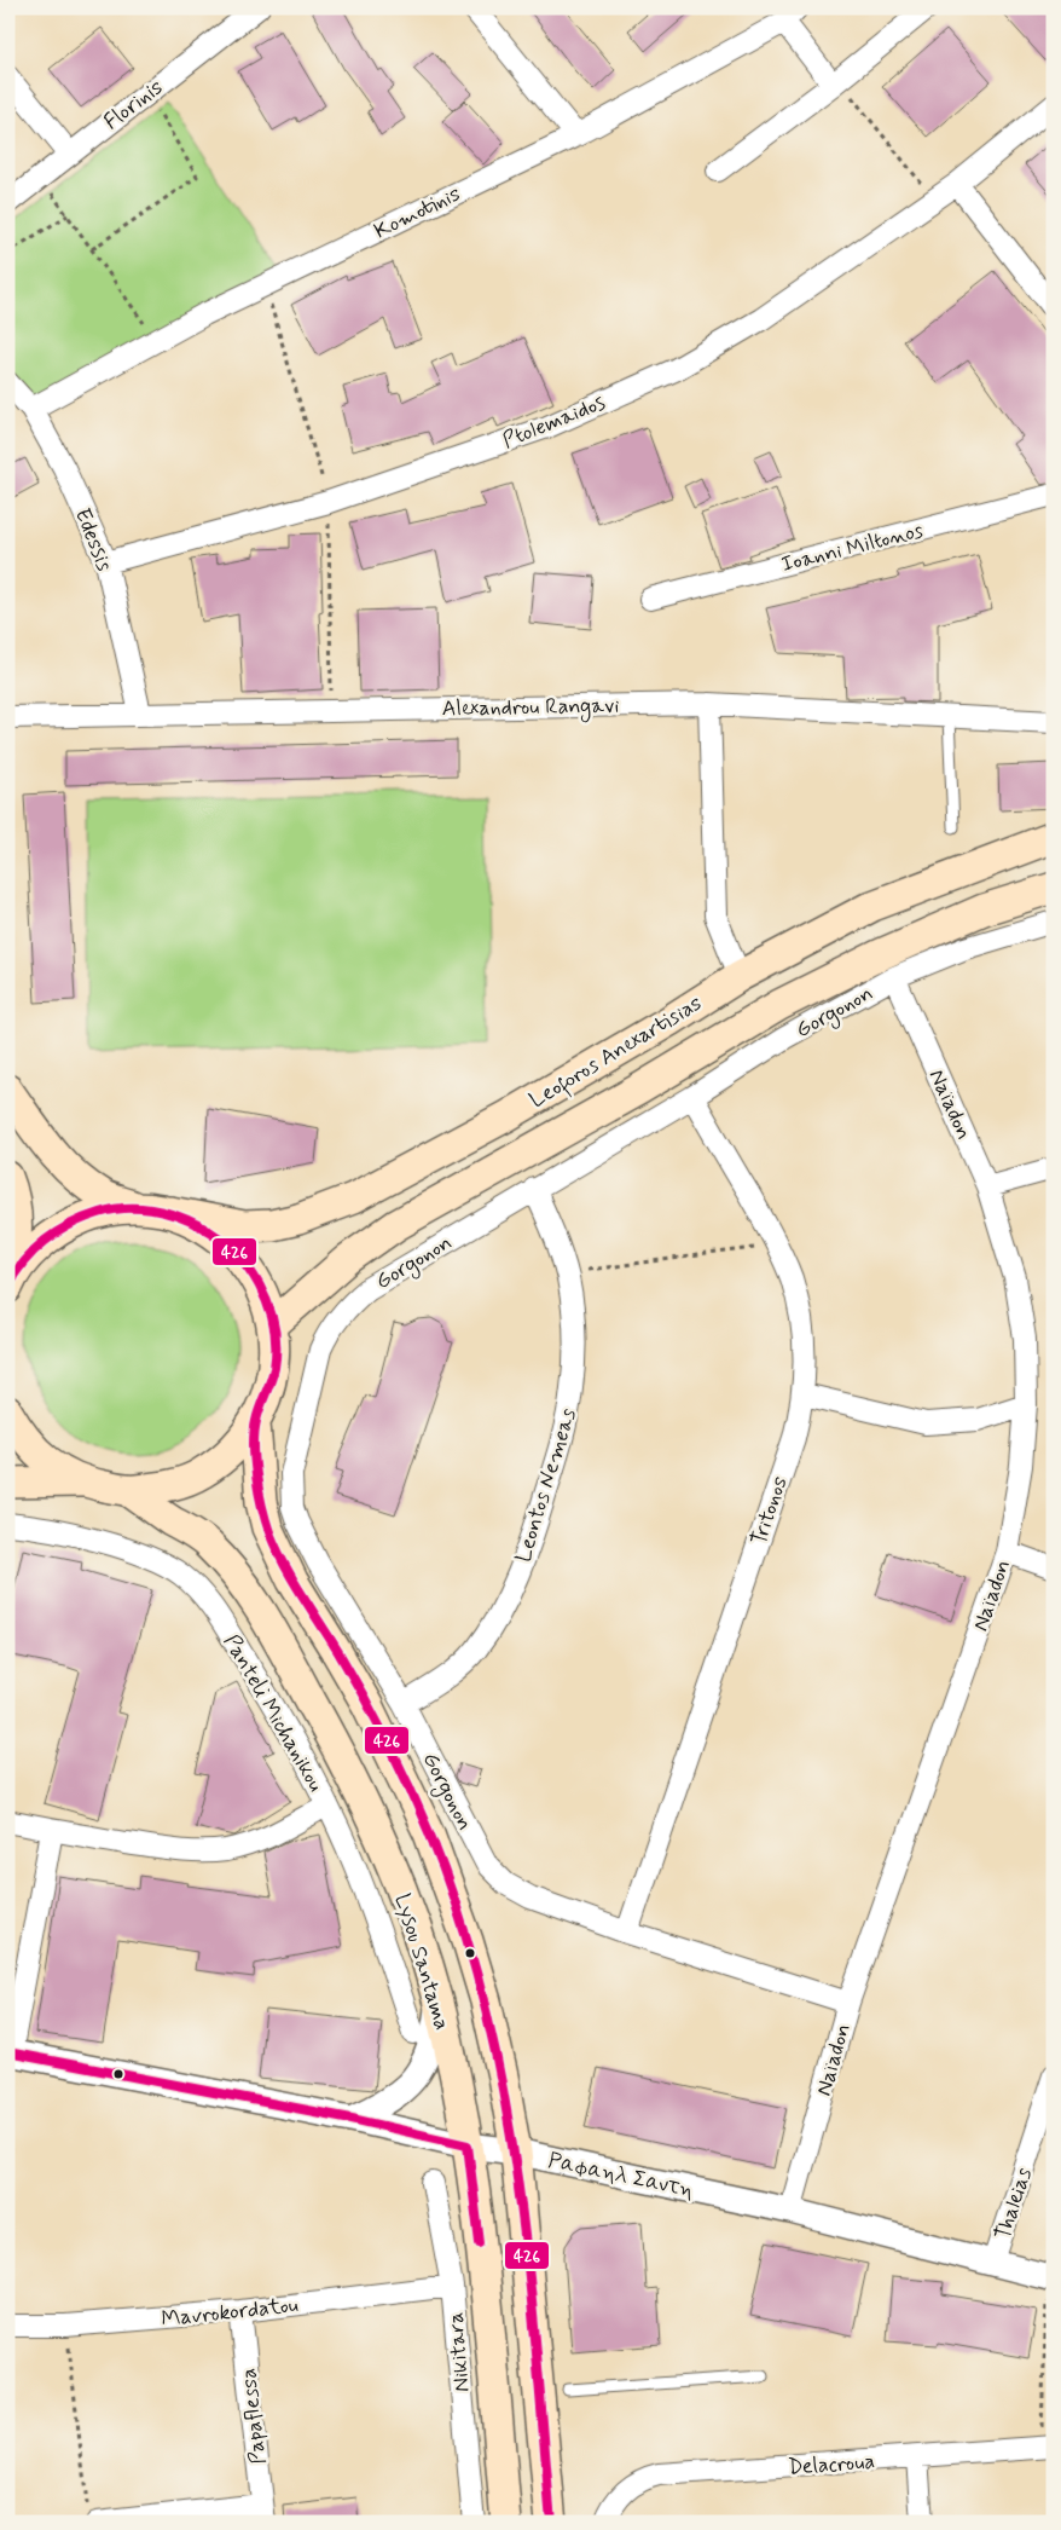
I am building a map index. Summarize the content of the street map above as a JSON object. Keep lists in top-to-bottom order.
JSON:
{
  "streets": {
    "main road": ["Leoforos Anexartisias", "Lysou Santama"],
    "street": [
      "Florinis",
      "Komotinis",
      "Ptolemaidos",
      "Edessis",
      "Ioanni Miltonos",
      "Alexandrou Rangavi",
      "Gorgonon",
      "Naïadon",
      "Leontos Nemeas",
      "Tritonos",
      "Panteli Michanikou",
      "Ραφαηλ Σαντη",
      "Thaleias",
      "Mavrokordatou",
      "Nikitara",
      "Papaflessa",
      "Delacroua"
    ]
  },
  "crossings": [
    ["Komotinis", "Edessis"],
    ["Ptolemaidos", "Edessis"],
    ["Edessis", "Alexandrou Rangavi"],
    ["Gorgonon", "Naïadon"],
    ["Gorgonon", "Leontos Nemeas"],
    ["Gorgonon", "Tritonos"],
    ["Naïadon", "Ραφαηλ Σαντη"],
    ["Lysou Santama", "Ραφαηλ Σαντη"],
    ["Ραφαηλ Σαντη", "Thaleias"],
    ["Mavrokordatou", "Nikitara"],
    ["Mavrokordatou", "Papaflessa"]
  ],
  "lines": ["transit line 426"]
}
